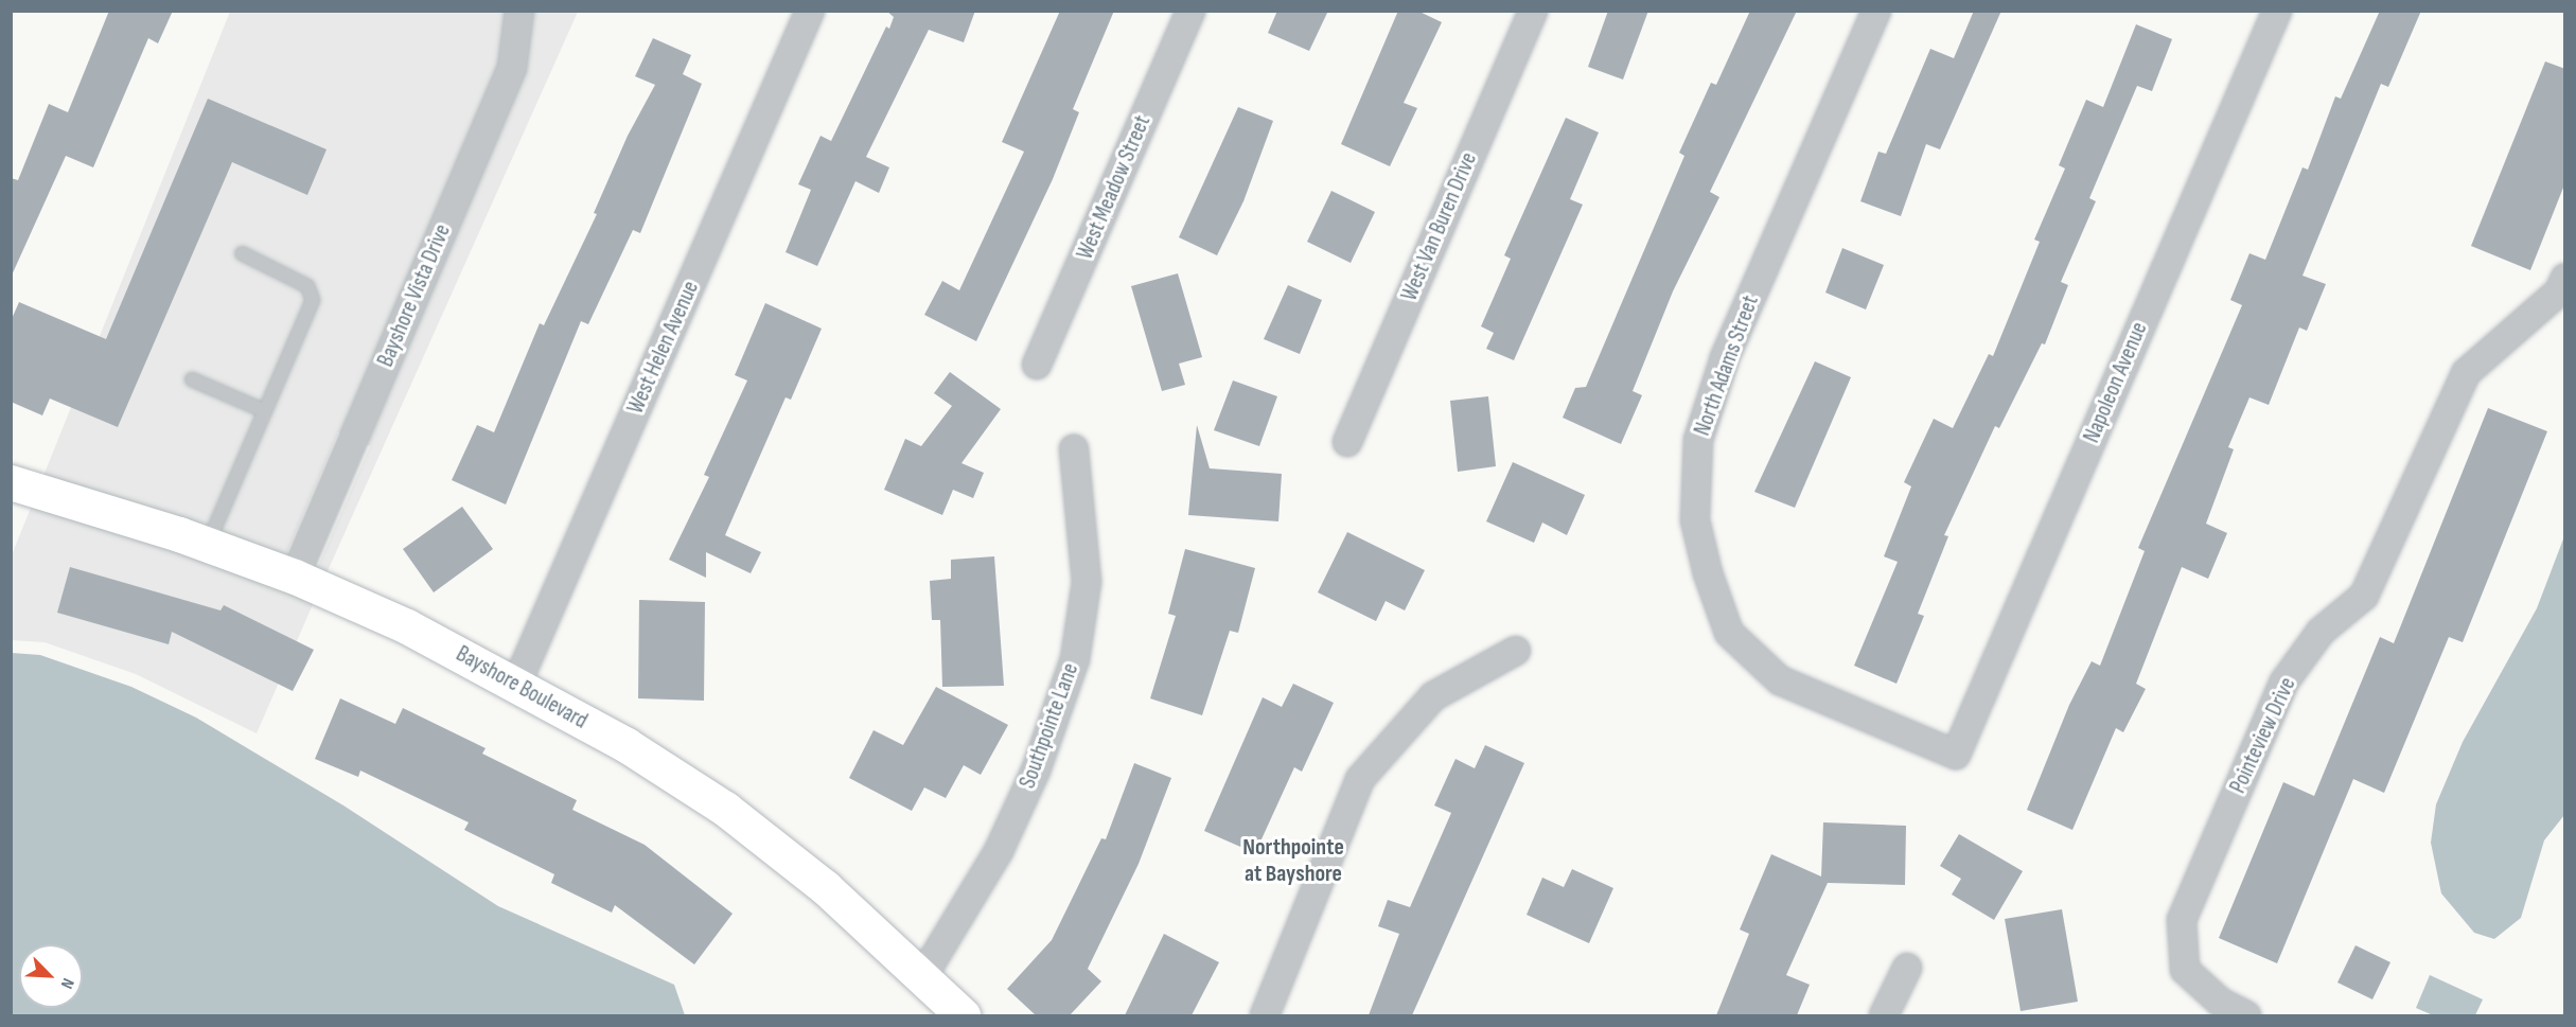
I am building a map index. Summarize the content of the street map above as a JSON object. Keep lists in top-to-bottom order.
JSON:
{
  "streets": {
    "street": [
      "West Meadow Street",
      "West Van Buren Drive",
      "Bayshore Vista Drive",
      "West Helen Avenue",
      "North Adams Street",
      "Napoleon Avenue",
      "Bayshore Boulevard",
      "Southpointe Lane",
      "Pointeview Drive"
    ]
  },
  "crossings": [
    ["Bayshore Vista Drive", "Bayshore Boulevard"],
    ["West Helen Avenue", "Bayshore Boulevard"],
    ["North Adams Street", "Napoleon Avenue"],
    ["Bayshore Boulevard", "Southpointe Lane"]
  ],
  "districts": ["Northpointe at Bayshore"],
  "north": "bottom right"
}
